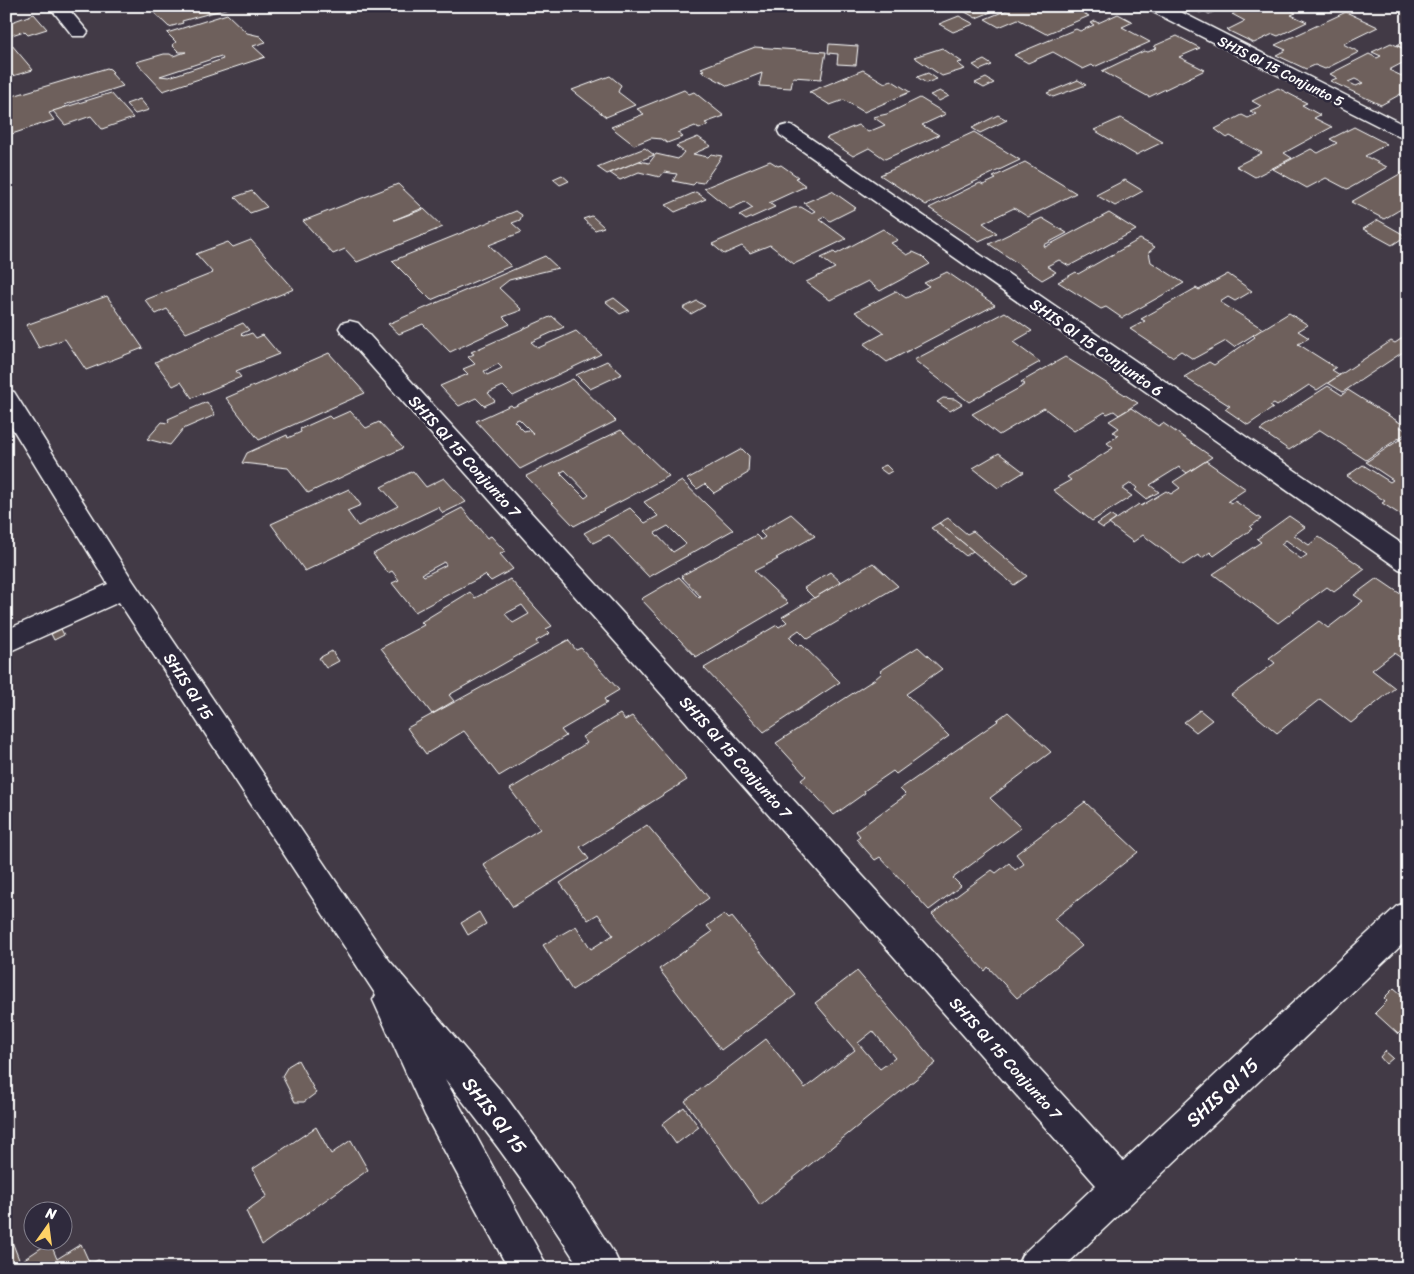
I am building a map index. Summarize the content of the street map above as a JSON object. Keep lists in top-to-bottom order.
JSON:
{
  "streets": {
    "street": [
      "SHIS QI 15 Conjunto 5",
      "SHIS QI 15 Conjunto 6",
      "SHIS QI 15 Conjunto 7",
      "SHIS QI 15"
    ]
  },
  "crossings": [
    ["SHIS QI 15 Conjunto 7", "SHIS QI 15"]
  ],
  "north": "top"
}
